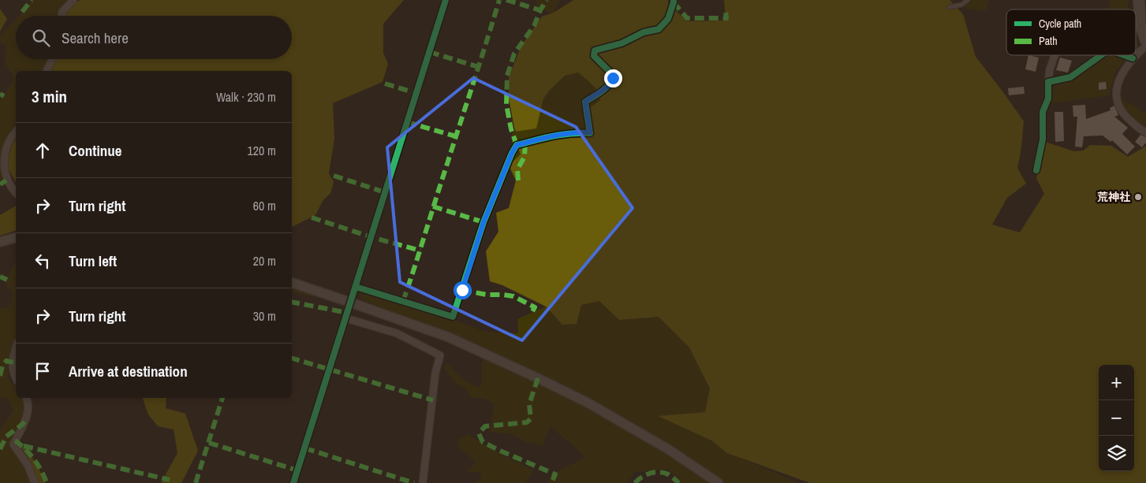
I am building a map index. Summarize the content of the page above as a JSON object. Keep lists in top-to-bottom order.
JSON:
{
  "places": ["荒神社"],
  "legend": ["Cycle path", "Path"],
  "page": {
    "search": "Search here",
    "heading": ["3 min", "Walk · 230 m"],
    "list": [
      ["Continue", "120 m"],
      ["Turn right", "60 m"],
      ["Turn left", "20 m"],
      ["Turn right", "30 m"],
      "Arrive at destination"
    ],
    "map_buttons": ["+", "−"]
  }
}
